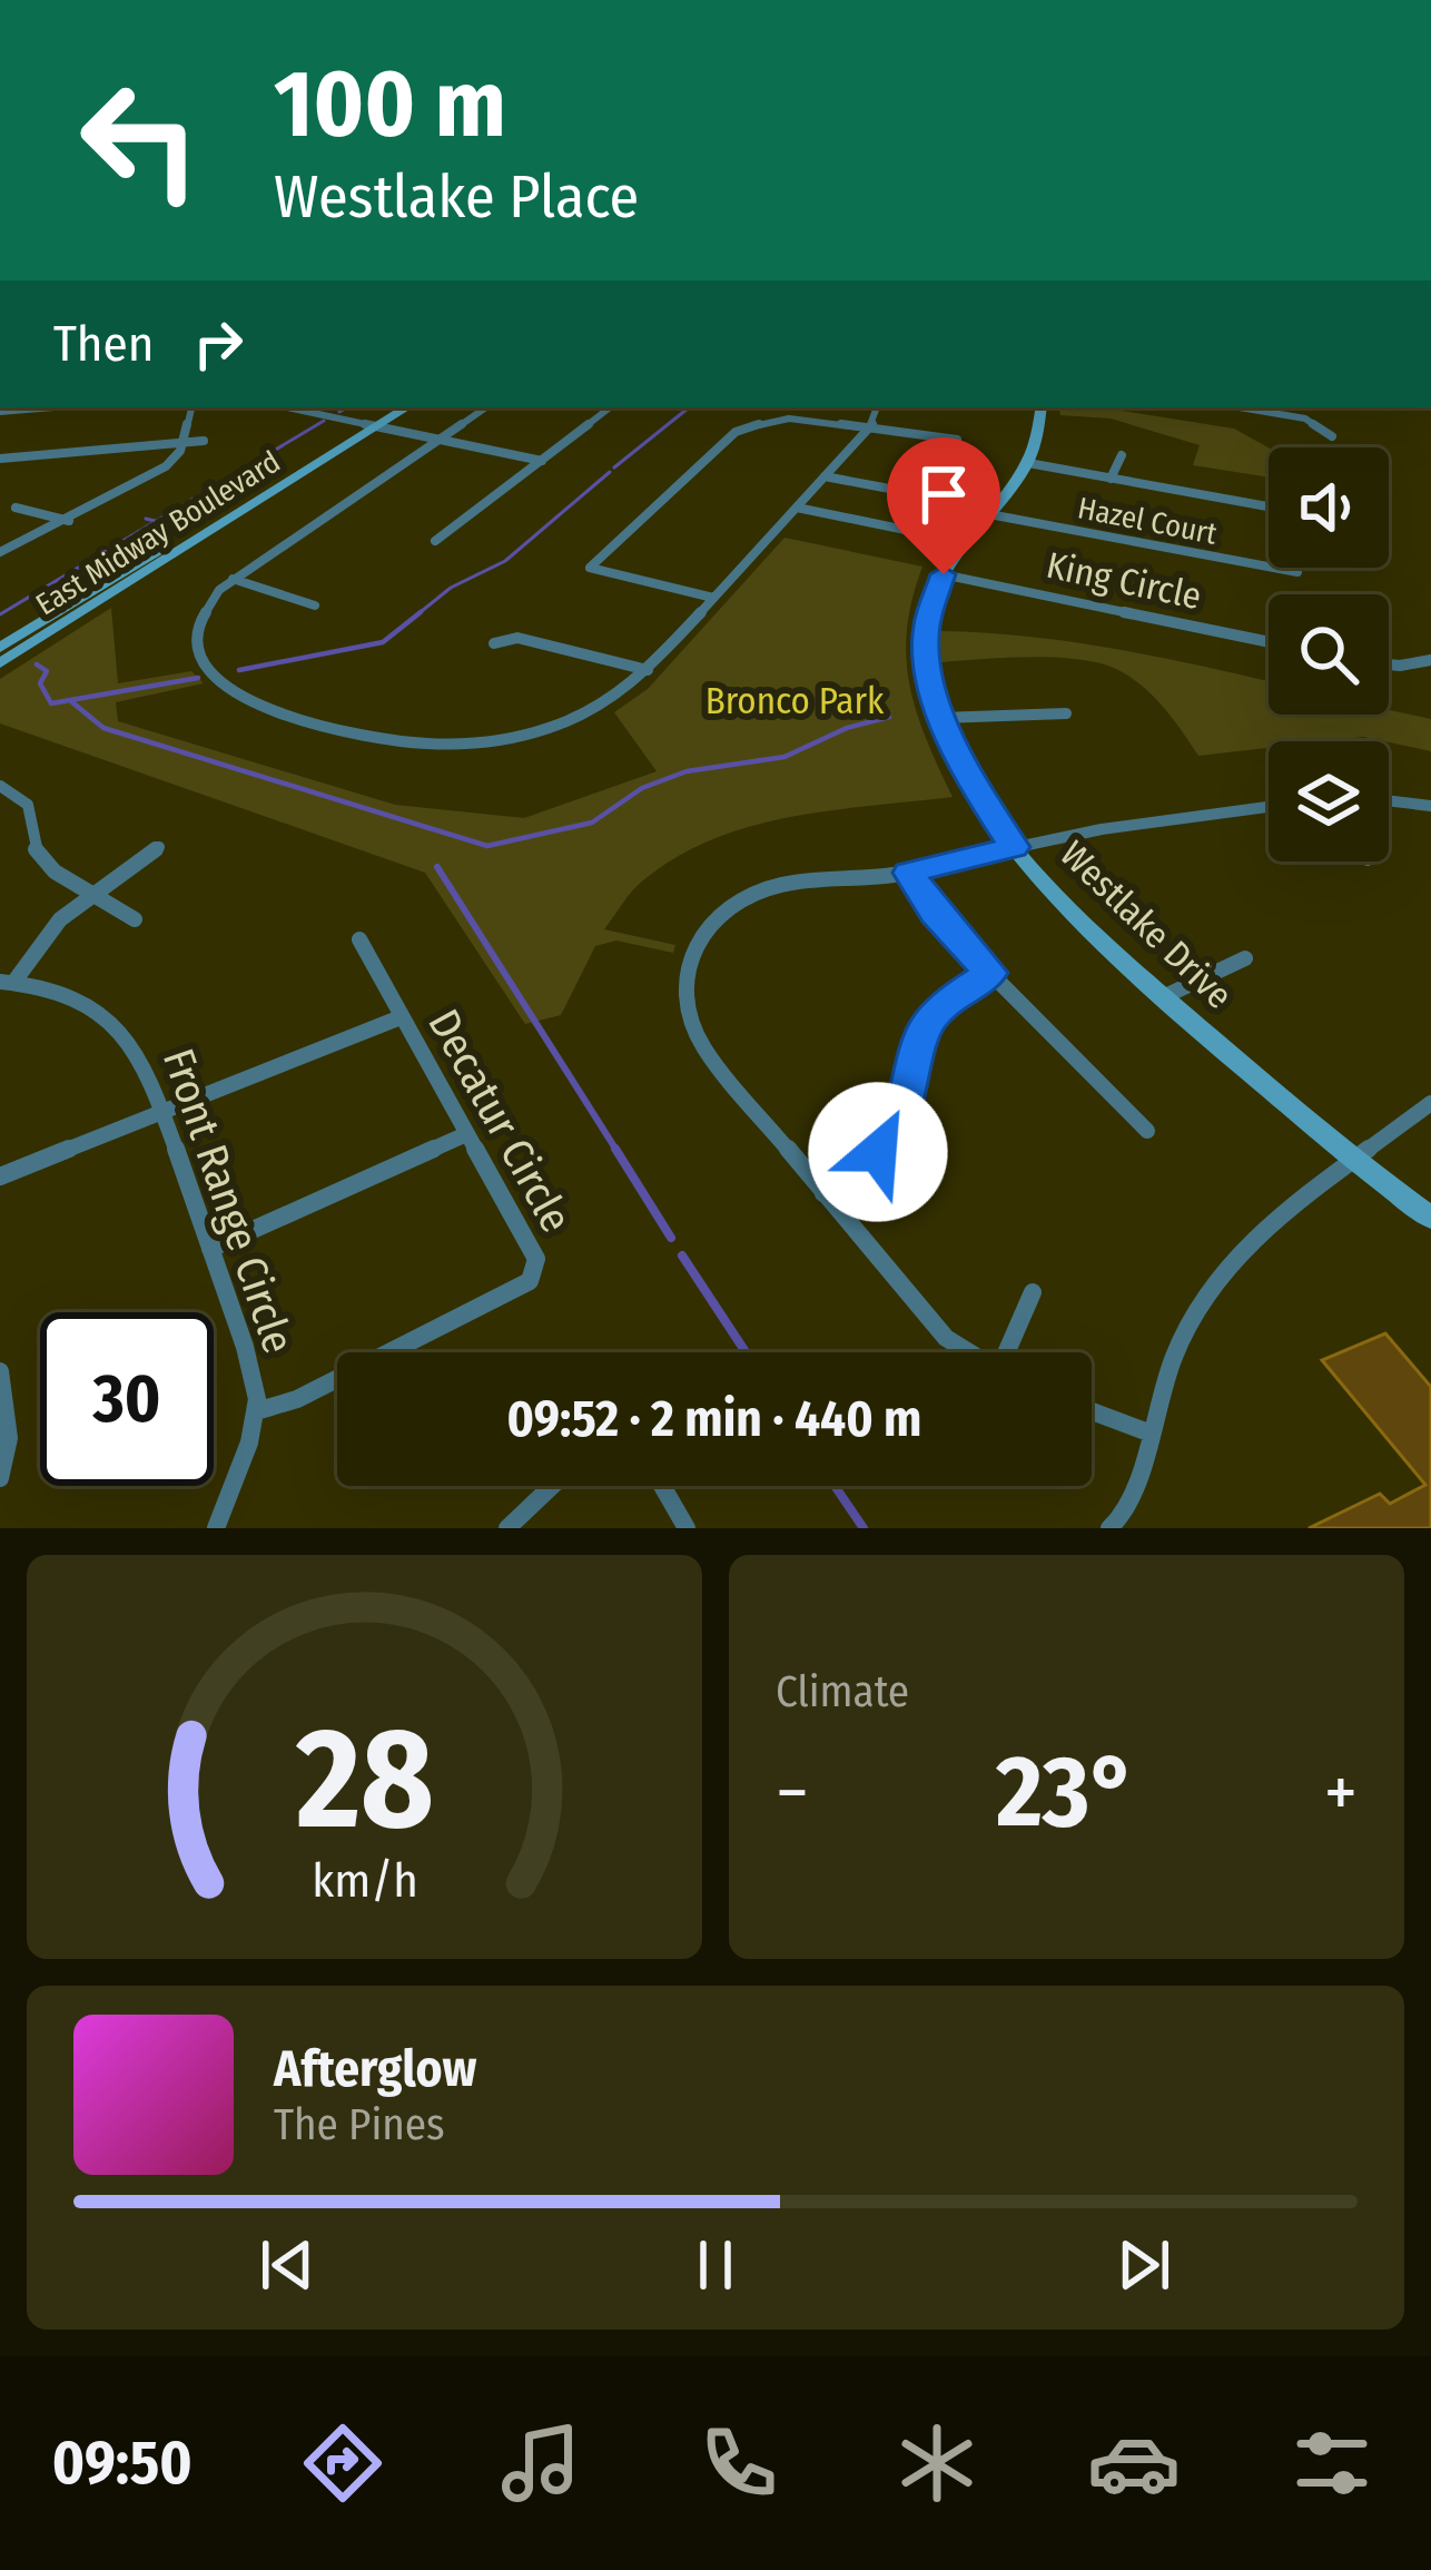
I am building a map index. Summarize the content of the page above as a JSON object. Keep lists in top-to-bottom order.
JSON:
{
  "streets": {
    "street": [
      "Hazel Court",
      "East Midway Boulevard",
      "King Circle",
      "Westlake Drive",
      "Decatur Circle",
      "Front Range Circle"
    ]
  },
  "crossings": [
    ["Hazel Court", "Westlake Drive"],
    ["King Circle", "Westlake Drive"],
    ["Decatur Circle", "Front Range Circle"]
  ],
  "parks": ["Bronco Park"],
  "page": {
    "turn": ["100 m", "Westlake Place"],
    "then": "Then",
    "limit": "30",
    "trip": "09:52 · 2 min · 440 m",
    "tile": "Climate",
    "heat": ["−", "23°", "+"],
    "song": ["Afterglow", "The Pines"],
    "tabs": "09:50",
    "gauge": ["28", "km/h"]
  }
}
